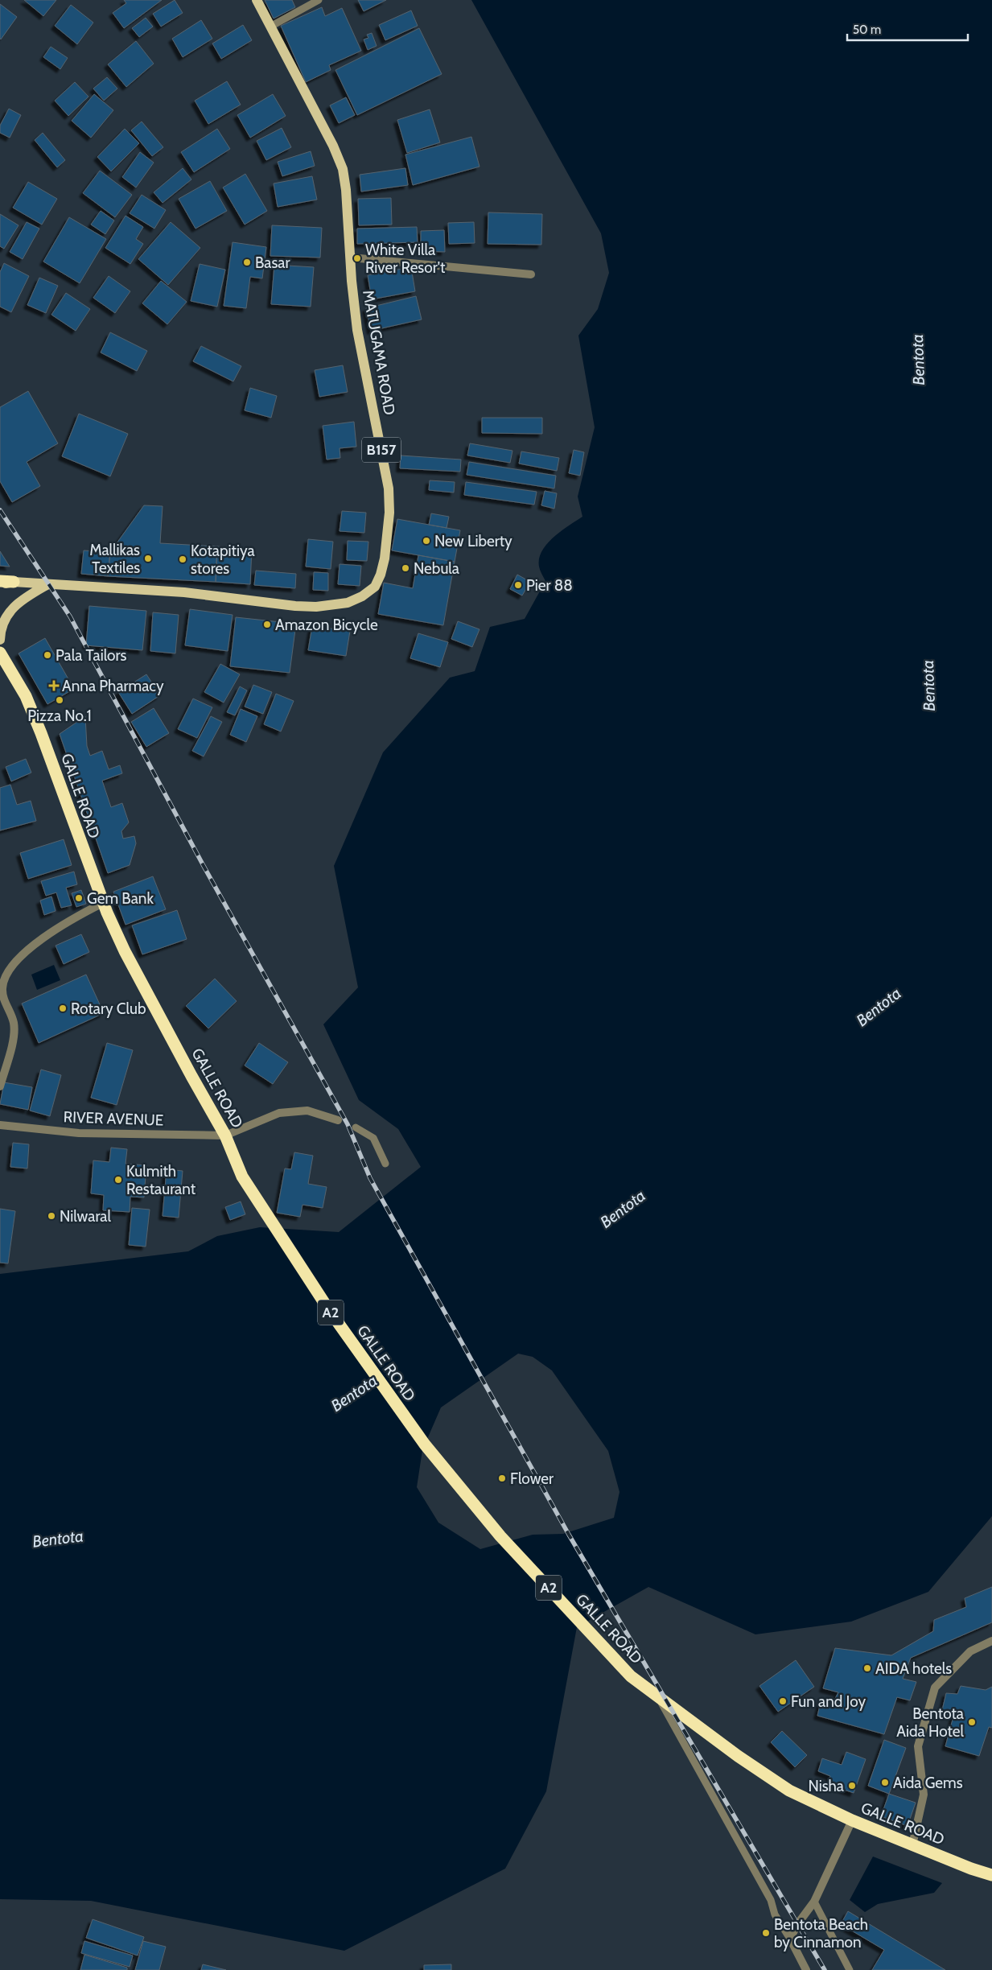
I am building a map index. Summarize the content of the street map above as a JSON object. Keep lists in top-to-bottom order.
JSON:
{
  "streets": {
    "highway": ["GALLE ROAD", "A2"],
    "main road": ["MATUGAMA ROAD", "B157"],
    "street": ["RIVER AVENUE"]
  },
  "crossings": [
    ["GALLE ROAD", "RIVER AVENUE"]
  ],
  "water": ["Bentota"],
  "places": {
    "other": [
      "White Villa River Resor't",
      "Basar",
      "New Liberty",
      "Mallikas Textiles",
      "Kotapitiya stores",
      "Nebula",
      "Pier 88",
      "Amazon Bicycle",
      "Pala Tailors",
      "Pizza No.1",
      "Gem Bank",
      "Rotary Club",
      "Kulmith Restaurant",
      "Nilwaral",
      "Flower",
      "AIDA hotels",
      "Fun and Joy",
      "Bentota Aida Hotel",
      "Aida Gems",
      "Nisha",
      "Bentota Beach by Cinnamon"
    ],
    "health": ["Anna Pharmacy"]
  },
  "scale_bar": "50 m"
}
